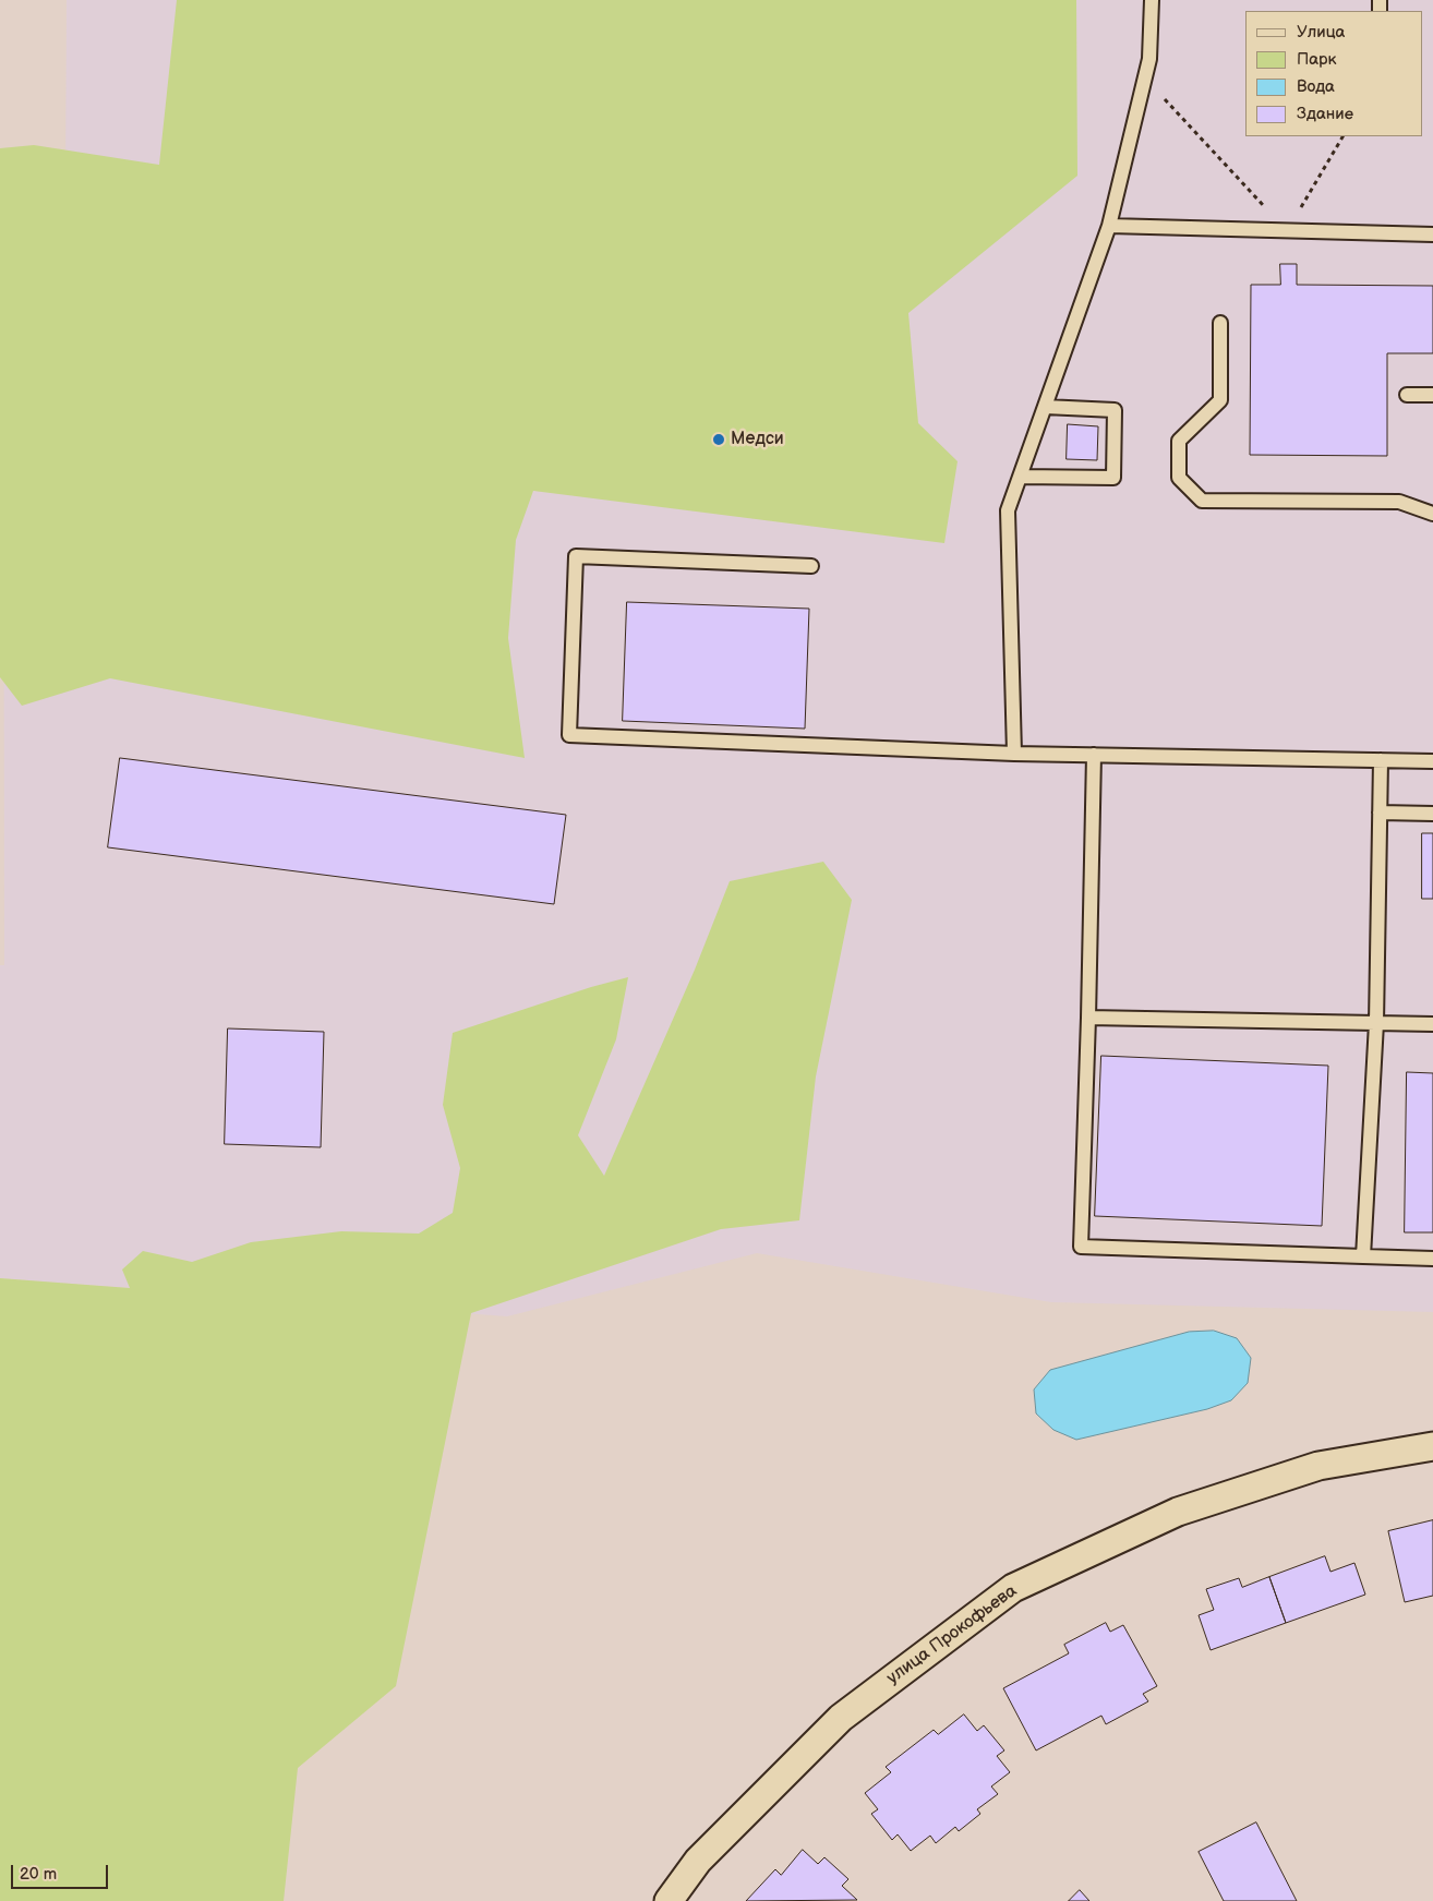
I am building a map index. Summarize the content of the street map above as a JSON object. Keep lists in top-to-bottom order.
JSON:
{
  "streets": {
    "street": ["улица Прокофьева"]
  },
  "places": ["Медси"],
  "legend": [
    "Улица",
    "Парк",
    "Вода",
    "Здание"
  ],
  "scale_bar": "20 m"
}
